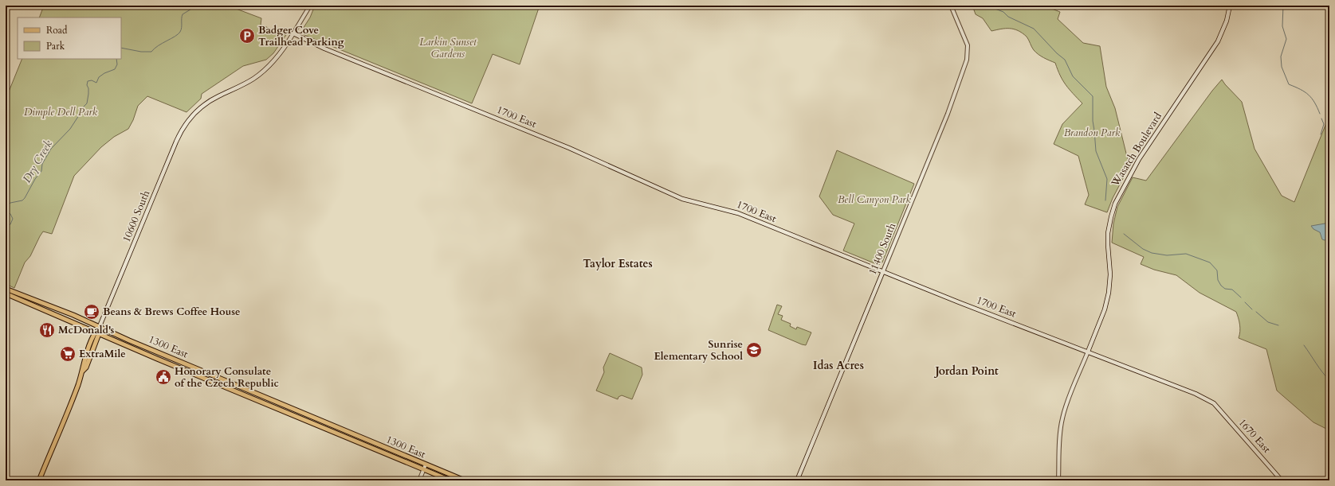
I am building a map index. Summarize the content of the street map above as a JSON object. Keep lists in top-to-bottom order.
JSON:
{
  "streets": {
    "main road": [
      "1700 East",
      "Wasatch Boulevard",
      "10600 South",
      "11400 South",
      "1300 East",
      "1670 East"
    ]
  },
  "crossings": [
    ["1700 East", "Wasatch Boulevard"],
    ["1700 East", "10600 South"],
    ["1700 East", "11400 South"],
    ["1700 East", "1670 East"],
    ["10600 South", "1300 East"]
  ],
  "districts": ["Taylor Estates", "Idas Acres", "Jordan Point"],
  "water": ["Dry Creek"],
  "parks": [
    "Larkin Sunset Gardens",
    "Dimple Dell Park",
    "Brandon Park",
    "Bell Canyon Park"
  ],
  "places": {
    "parking": ["Badger Cove Trailhead Parking"],
    "cafe": ["Beans & Brews Coffee House"],
    "restaurant": ["McDonald's"],
    "school or university": ["Sunrise Elementary School"],
    "supermarket": ["ExtraMile"],
    "public building": ["Honorary Consulate of the Czech Republic"]
  },
  "legend": ["Road", "Park"]
}
